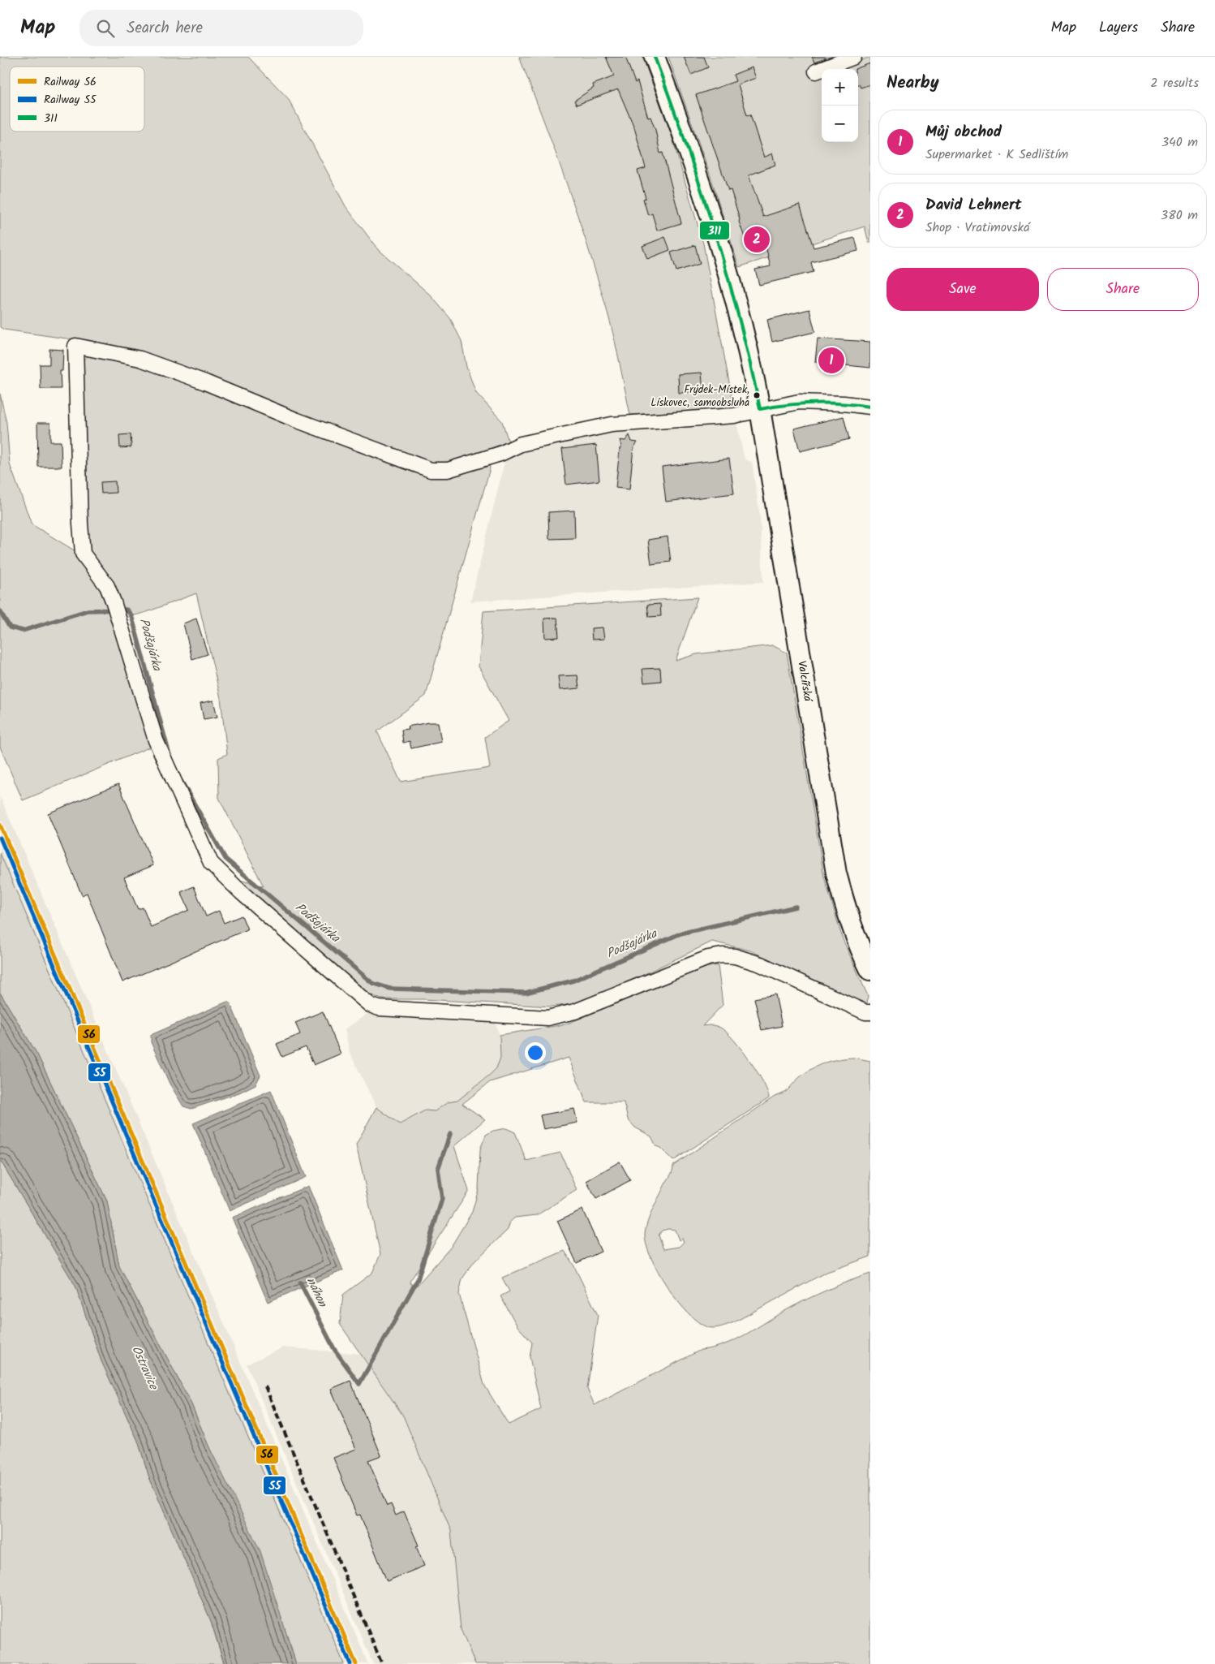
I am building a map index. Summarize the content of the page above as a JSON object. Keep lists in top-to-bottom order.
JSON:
{
  "streets": {
    "main road": ["Valcířská"]
  },
  "water": ["Podšajárka", "náhon", "Ostravice"],
  "places": ["Frýdek-Místek, Lískovec, samoobsluha"],
  "lines": ["transit line 311", "rail line S6", "rail line S5"],
  "legend": ["Railway S6", "Railway S5", "311"],
  "page": {
    "header": "Map",
    "search": "Search here",
    "nav": ["Map", "Layers", "Share"],
    "heading": ["Nearby", "2 results"],
    "map_buttons": ["+", "−"],
    "list": [
      {
        "mark": "1",
        "name": "Můj obchod",
        "note": "Supermarket · K Sedlištím",
        "value": "340 m"
      },
      {
        "mark": "2",
        "name": "David Lehnert",
        "note": "Shop · Vratimovská",
        "value": "380 m"
      }
    ],
    "pins": ["2", "1"],
    "buttons": ["Save", "Share"]
  }
}
